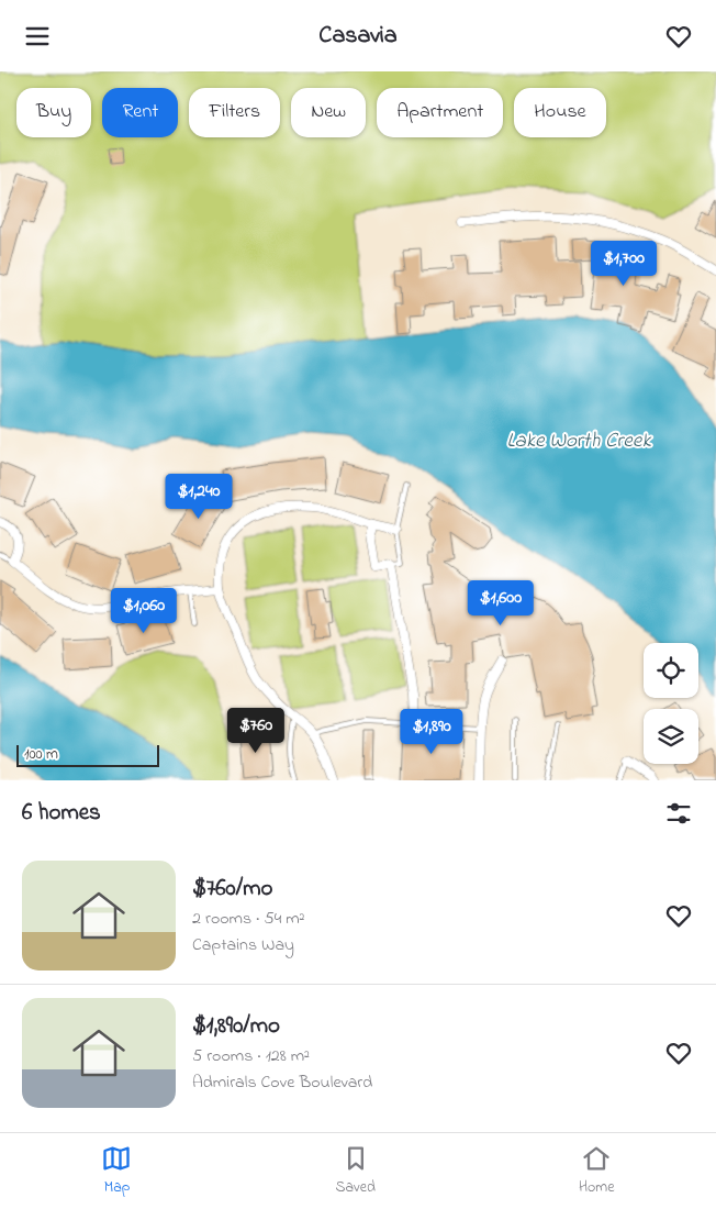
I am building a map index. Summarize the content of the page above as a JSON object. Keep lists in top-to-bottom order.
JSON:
{
  "water": ["Lake Worth Creek"],
  "scale_bar": "100 m",
  "page": {
    "header": "Casavia",
    "chip": [
      "Buy",
      "Rent",
      "Filters",
      "New",
      "Apartment",
      "House"
    ],
    "price": [
      "$1,700",
      "$1,240",
      "$1,600",
      "$1,060",
      "$760",
      "$1,890"
    ],
    "scale": "100 m",
    "heading": "6 homes",
    "list": [
      {
        "name": "$760/mo",
        "note": "2 rooms · 54 m² · Captains Way"
      },
      {
        "name": "$1,890/mo",
        "note": "5 rooms · 128 m² · Admirals Cove Boulevard"
      }
    ],
    "tabs": ["Map", "Saved", "Home"]
  }
}
